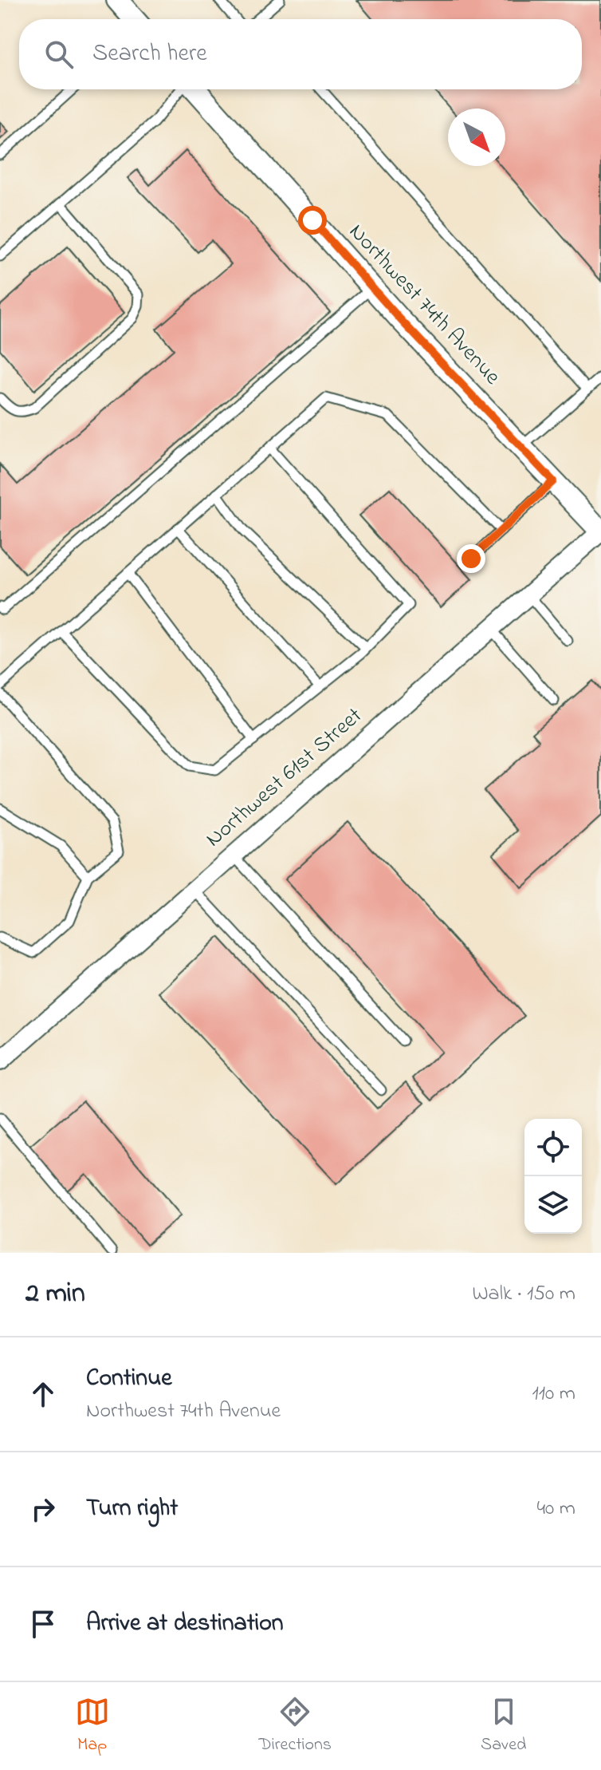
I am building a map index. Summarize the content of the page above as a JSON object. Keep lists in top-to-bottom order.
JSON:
{
  "streets": {
    "street": ["Northwest 74th Avenue", "Northwest 61st Street"]
  },
  "crossings": [
    ["Northwest 74th Avenue", "Northwest 61st Street"]
  ],
  "north": "bottom right",
  "page": {
    "search": "Search here",
    "heading": ["2 min", "Walk · 150 m"],
    "list": [
      ["Continue", "Northwest 74th Avenue", "110 m"],
      ["Turn right", "40 m"],
      "Arrive at destination"
    ],
    "nav": ["Map", "Directions", "Saved"]
  }
}
